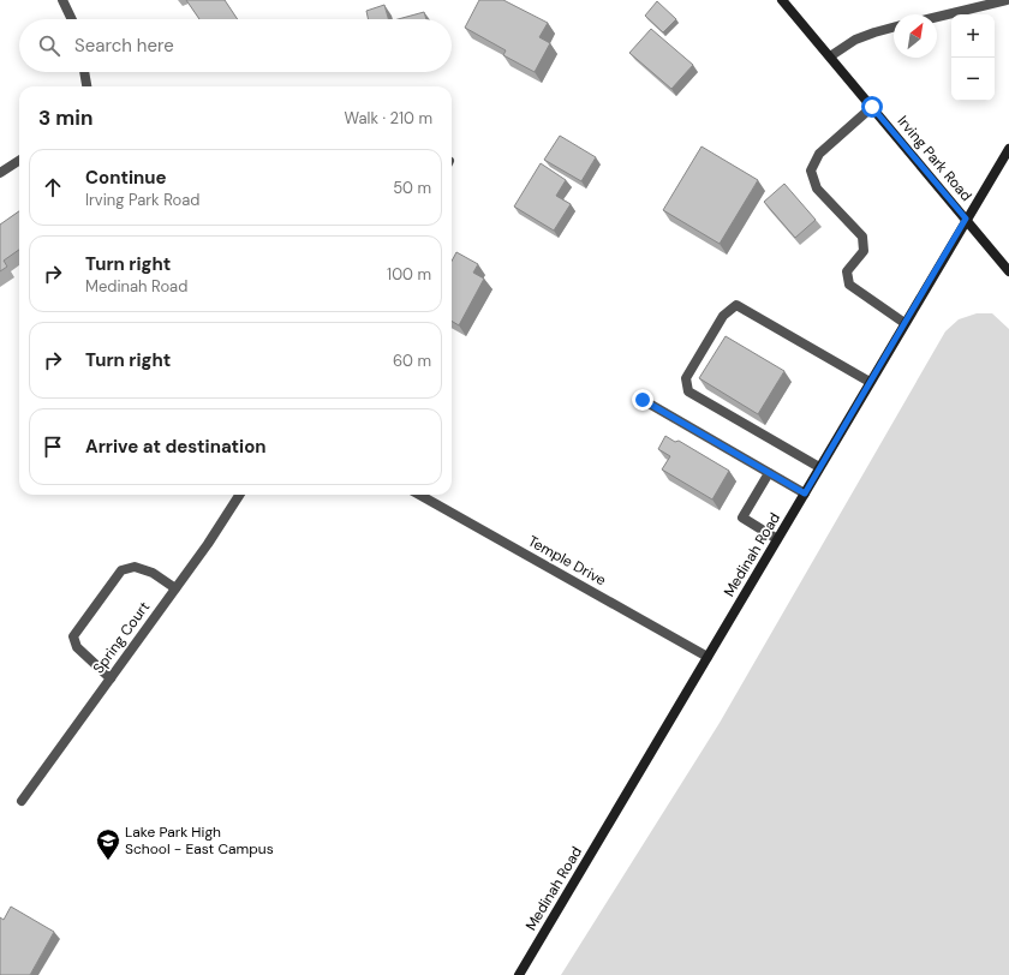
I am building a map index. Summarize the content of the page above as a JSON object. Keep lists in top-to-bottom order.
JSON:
{
  "streets": {
    "main road": ["Irving Park Road", "Medinah Road"],
    "street": ["Temple Drive", "Spring Court"]
  },
  "crossings": [
    ["Irving Park Road", "Medinah Road"],
    ["Medinah Road", "Temple Drive"]
  ],
  "places": {
    "school or university": ["Lake Park High School - East Campus"]
  },
  "north": "top right",
  "page": {
    "map_buttons": ["+", "−"],
    "search": "Search here",
    "heading": ["3 min", "Walk · 210 m"],
    "list": [
      ["Continue", "Irving Park Road", "50 m"],
      ["Turn right", "Medinah Road", "100 m"],
      ["Turn right", "60 m"],
      "Arrive at destination"
    ]
  }
}
